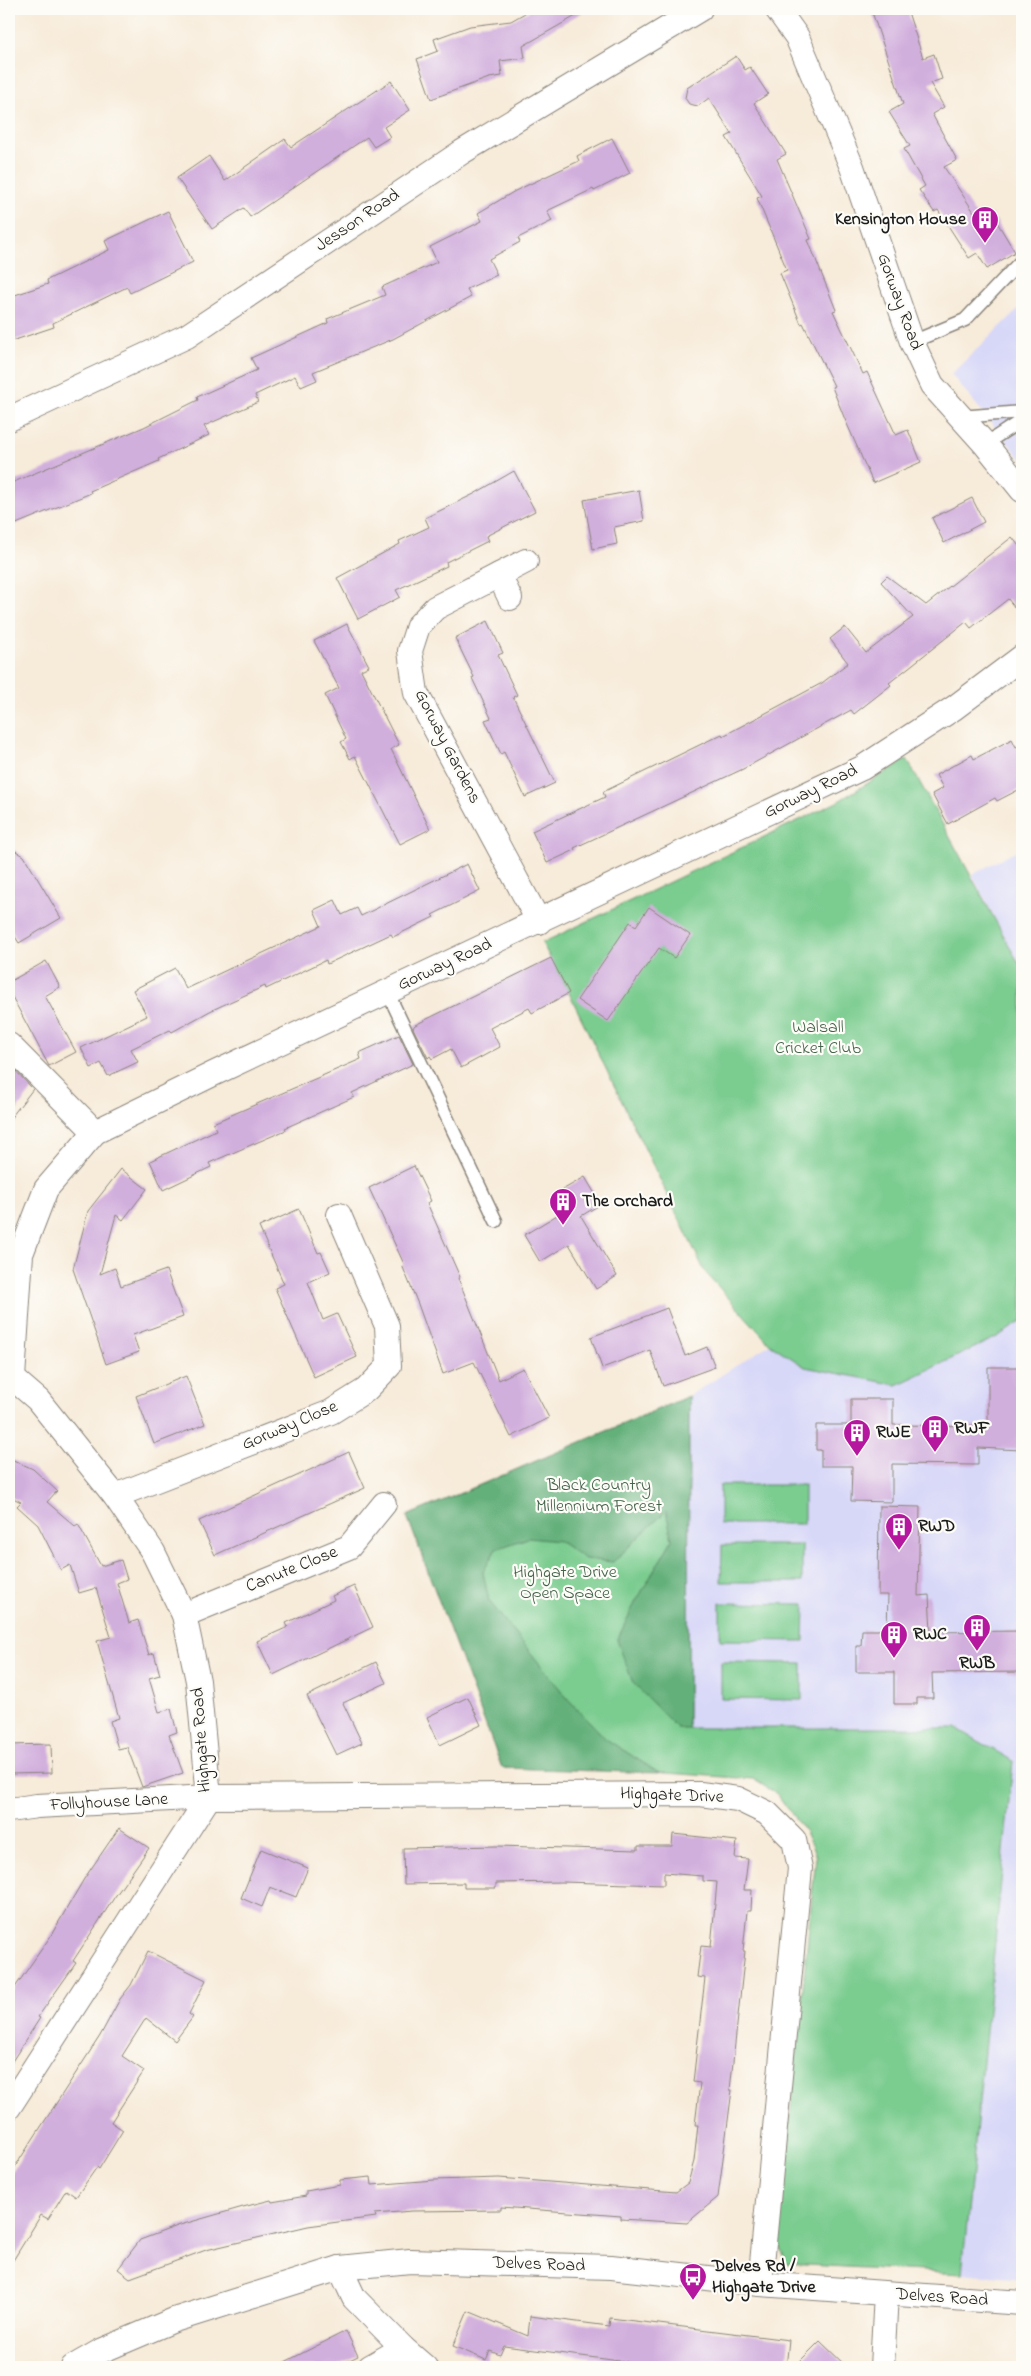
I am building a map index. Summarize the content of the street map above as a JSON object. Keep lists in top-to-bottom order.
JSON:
{
  "streets": {
    "street": [
      "Jesson Road",
      "Gorway Road",
      "Gorway Gardens",
      "Gorway Close",
      "Canute Close",
      "Highgate Road",
      "Highgate Drive",
      "Follyhouse Lane",
      "Delves Road"
    ]
  },
  "crossings": [
    ["Gorway Road", "Gorway Gardens"],
    ["Gorway Road", "Highgate Road"],
    ["Gorway Close", "Highgate Road"],
    ["Canute Close", "Highgate Road"],
    ["Highgate Road", "Highgate Drive"],
    ["Highgate Road", "Follyhouse Lane"],
    ["Highgate Drive", "Follyhouse Lane"],
    ["Highgate Drive", "Delves Road"]
  ],
  "parks": ["Walsall Cricket Club", "Black Country Millennium Forest", "Highgate Drive Open Space"],
  "places": {
    "building": [
      "Kensington House",
      "The Orchard",
      "RWF",
      "RWE",
      "RWD",
      "RWB",
      "RWC"
    ],
    "bus stop": ["Delves Rd / Highgate Drive"]
  }
}
